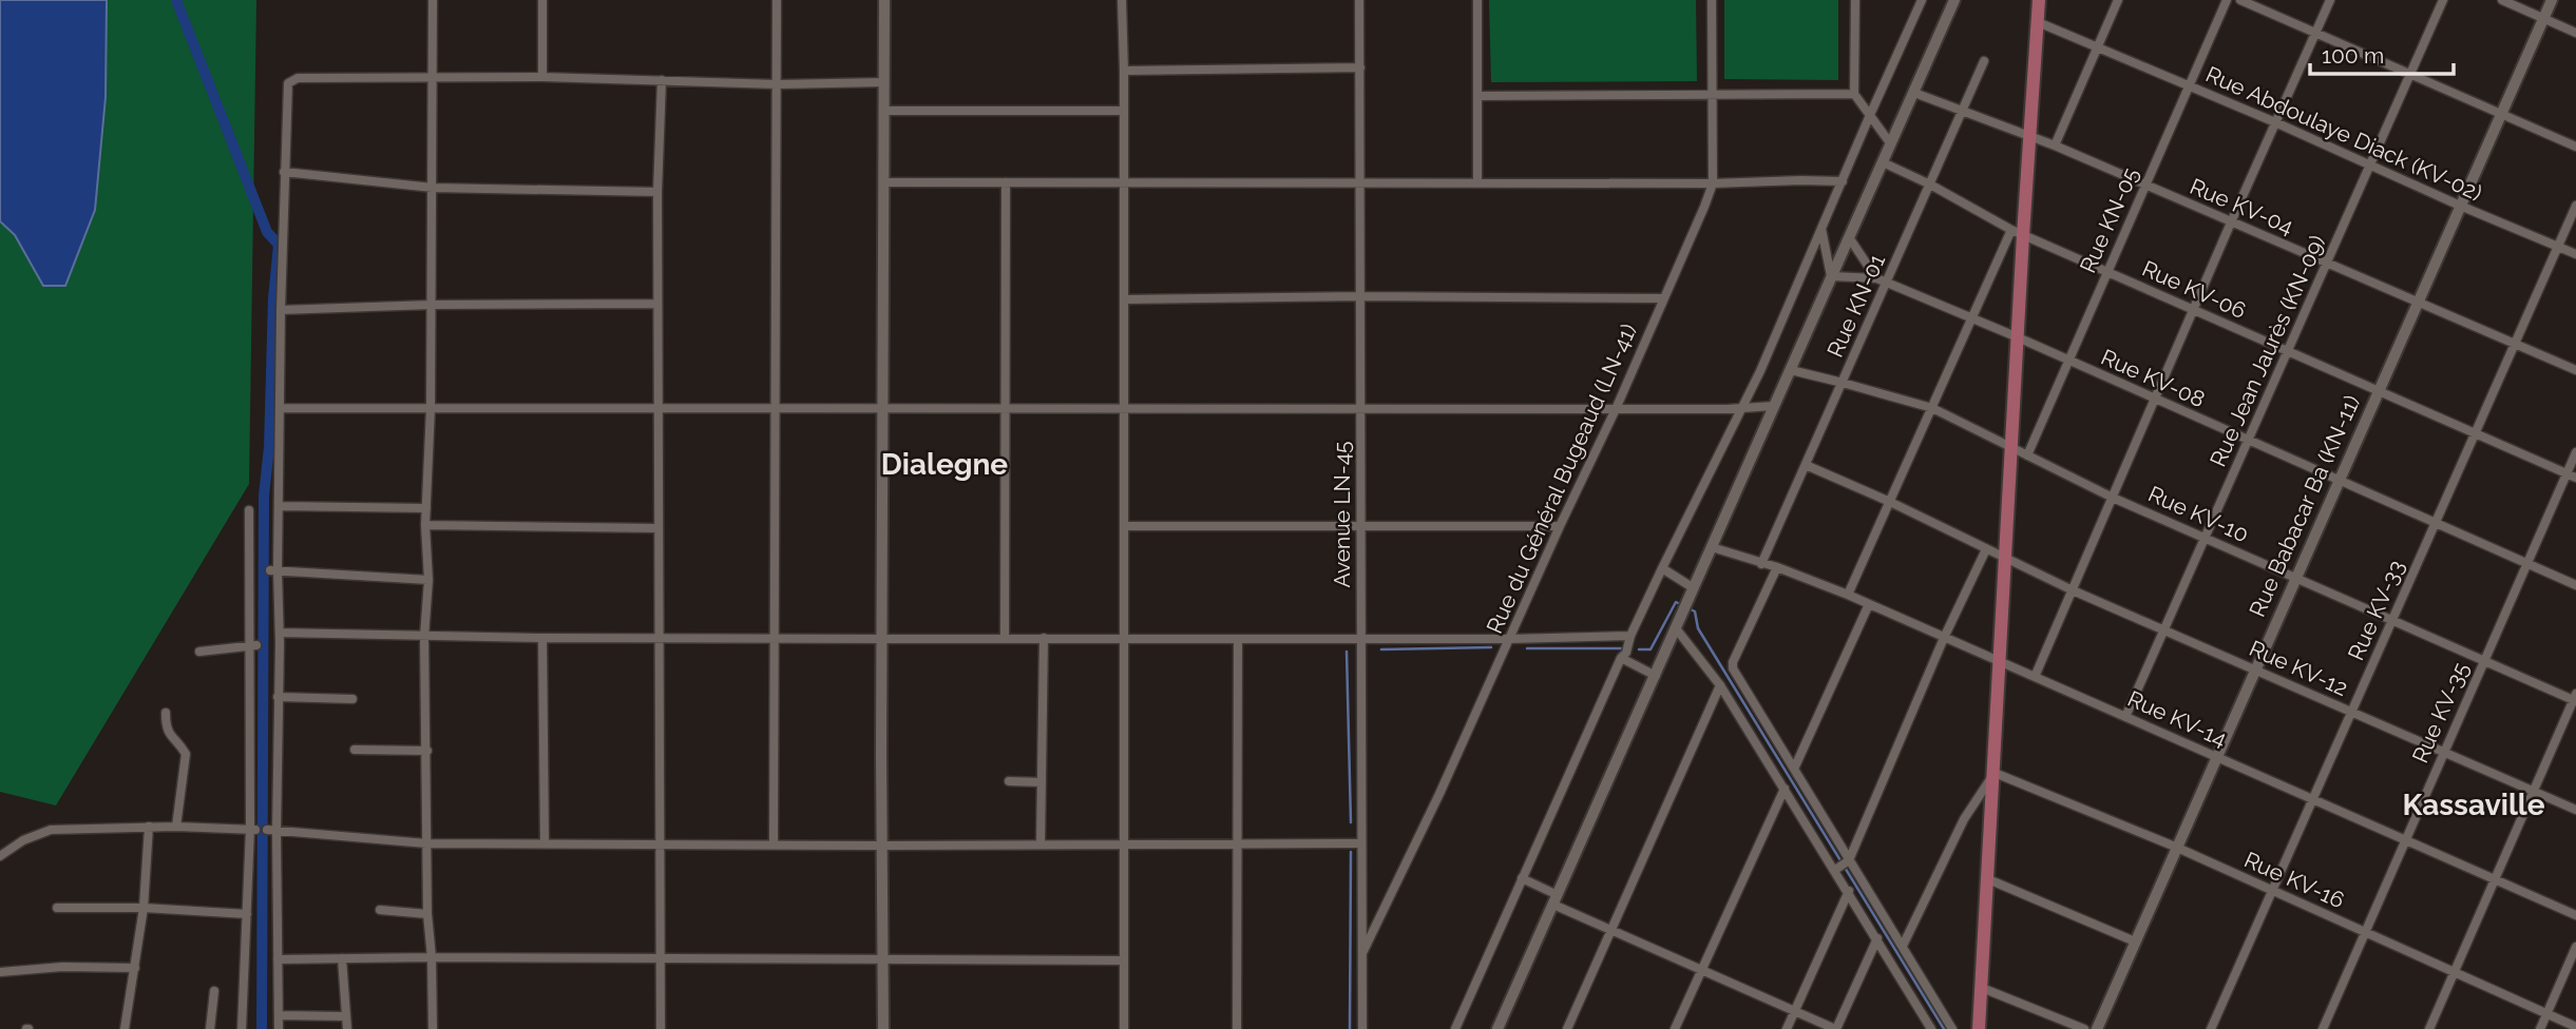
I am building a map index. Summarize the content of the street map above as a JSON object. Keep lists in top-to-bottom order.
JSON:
{
  "streets": {
    "street": [
      "Rue Abdoulaye Diack (KV-02)",
      "Rue KV-04",
      "Rue KN-05",
      "Rue KV-06",
      "Rue KN-01",
      "Rue Jean Jaurès (KN-09)",
      "Rue KV-08",
      "Rue du Général Bugeaud (LN-41)",
      "Rue Babacar Ba (KN-11)",
      "Avenue LN-45",
      "Rue KV-10",
      "Rue KV-33",
      "Rue KV-12",
      "Rue KV-35",
      "Rue KV-14",
      "Rue KV-16"
    ]
  },
  "crossings": [
    ["Rue Abdoulaye Diack (KV-02)", "Rue KN-05"],
    ["Rue Abdoulaye Diack (KV-02)", "Rue Jean Jaurès (KN-09)"],
    ["Rue Abdoulaye Diack (KV-02)", "Rue Babacar Ba (KN-11)"],
    ["Rue Abdoulaye Diack (KV-02)", "Rue KV-33"],
    ["Rue KV-04", "Rue KN-05"],
    ["Rue KV-04", "Rue KN-01"],
    ["Rue KV-04", "Rue Jean Jaurès (KN-09)"],
    ["Rue KV-04", "Rue Babacar Ba (KN-11)"],
    ["Rue KV-04", "Rue KV-33"],
    ["Rue KN-05", "Rue KV-06"],
    ["Rue KN-05", "Rue KV-08"],
    ["Rue KN-05", "Rue KV-10"],
    ["Rue KV-06", "Rue KN-01"],
    ["Rue KV-06", "Rue Jean Jaurès (KN-09)"],
    ["Rue KV-06", "Rue Babacar Ba (KN-11)"],
    ["Rue KV-06", "Rue KV-33"],
    ["Rue KV-06", "Rue KV-35"],
    ["Rue KN-01", "Rue KV-08"],
    ["Rue KN-01", "Rue KV-10"],
    ["Rue KN-01", "Rue KV-12"],
    ["Rue KN-01", "Rue KV-14"],
    ["Rue Jean Jaurès (KN-09)", "Rue KV-08"],
    ["Rue Jean Jaurès (KN-09)", "Rue KV-10"],
    ["Rue Jean Jaurès (KN-09)", "Rue KV-12"],
    ["Rue Jean Jaurès (KN-09)", "Rue KV-14"],
    ["Rue KV-08", "Rue Babacar Ba (KN-11)"],
    ["Rue KV-08", "Rue KV-33"],
    ["Rue KV-08", "Rue KV-35"],
    ["Rue du Général Bugeaud (LN-41)", "Avenue LN-45"],
    ["Rue Babacar Ba (KN-11)", "Rue KV-10"],
    ["Rue Babacar Ba (KN-11)", "Rue KV-12"],
    ["Rue Babacar Ba (KN-11)", "Rue KV-14"],
    ["Rue Babacar Ba (KN-11)", "Rue KV-16"],
    ["Rue KV-10", "Rue KV-33"],
    ["Rue KV-10", "Rue KV-35"],
    ["Rue KV-33", "Rue KV-12"],
    ["Rue KV-33", "Rue KV-14"],
    ["Rue KV-33", "Rue KV-16"],
    ["Rue KV-12", "Rue KV-35"],
    ["Rue KV-35", "Rue KV-14"],
    ["Rue KV-35", "Rue KV-16"]
  ],
  "districts": ["Dialegne", "Kassaville"],
  "scale_bar": "100 m"
}
